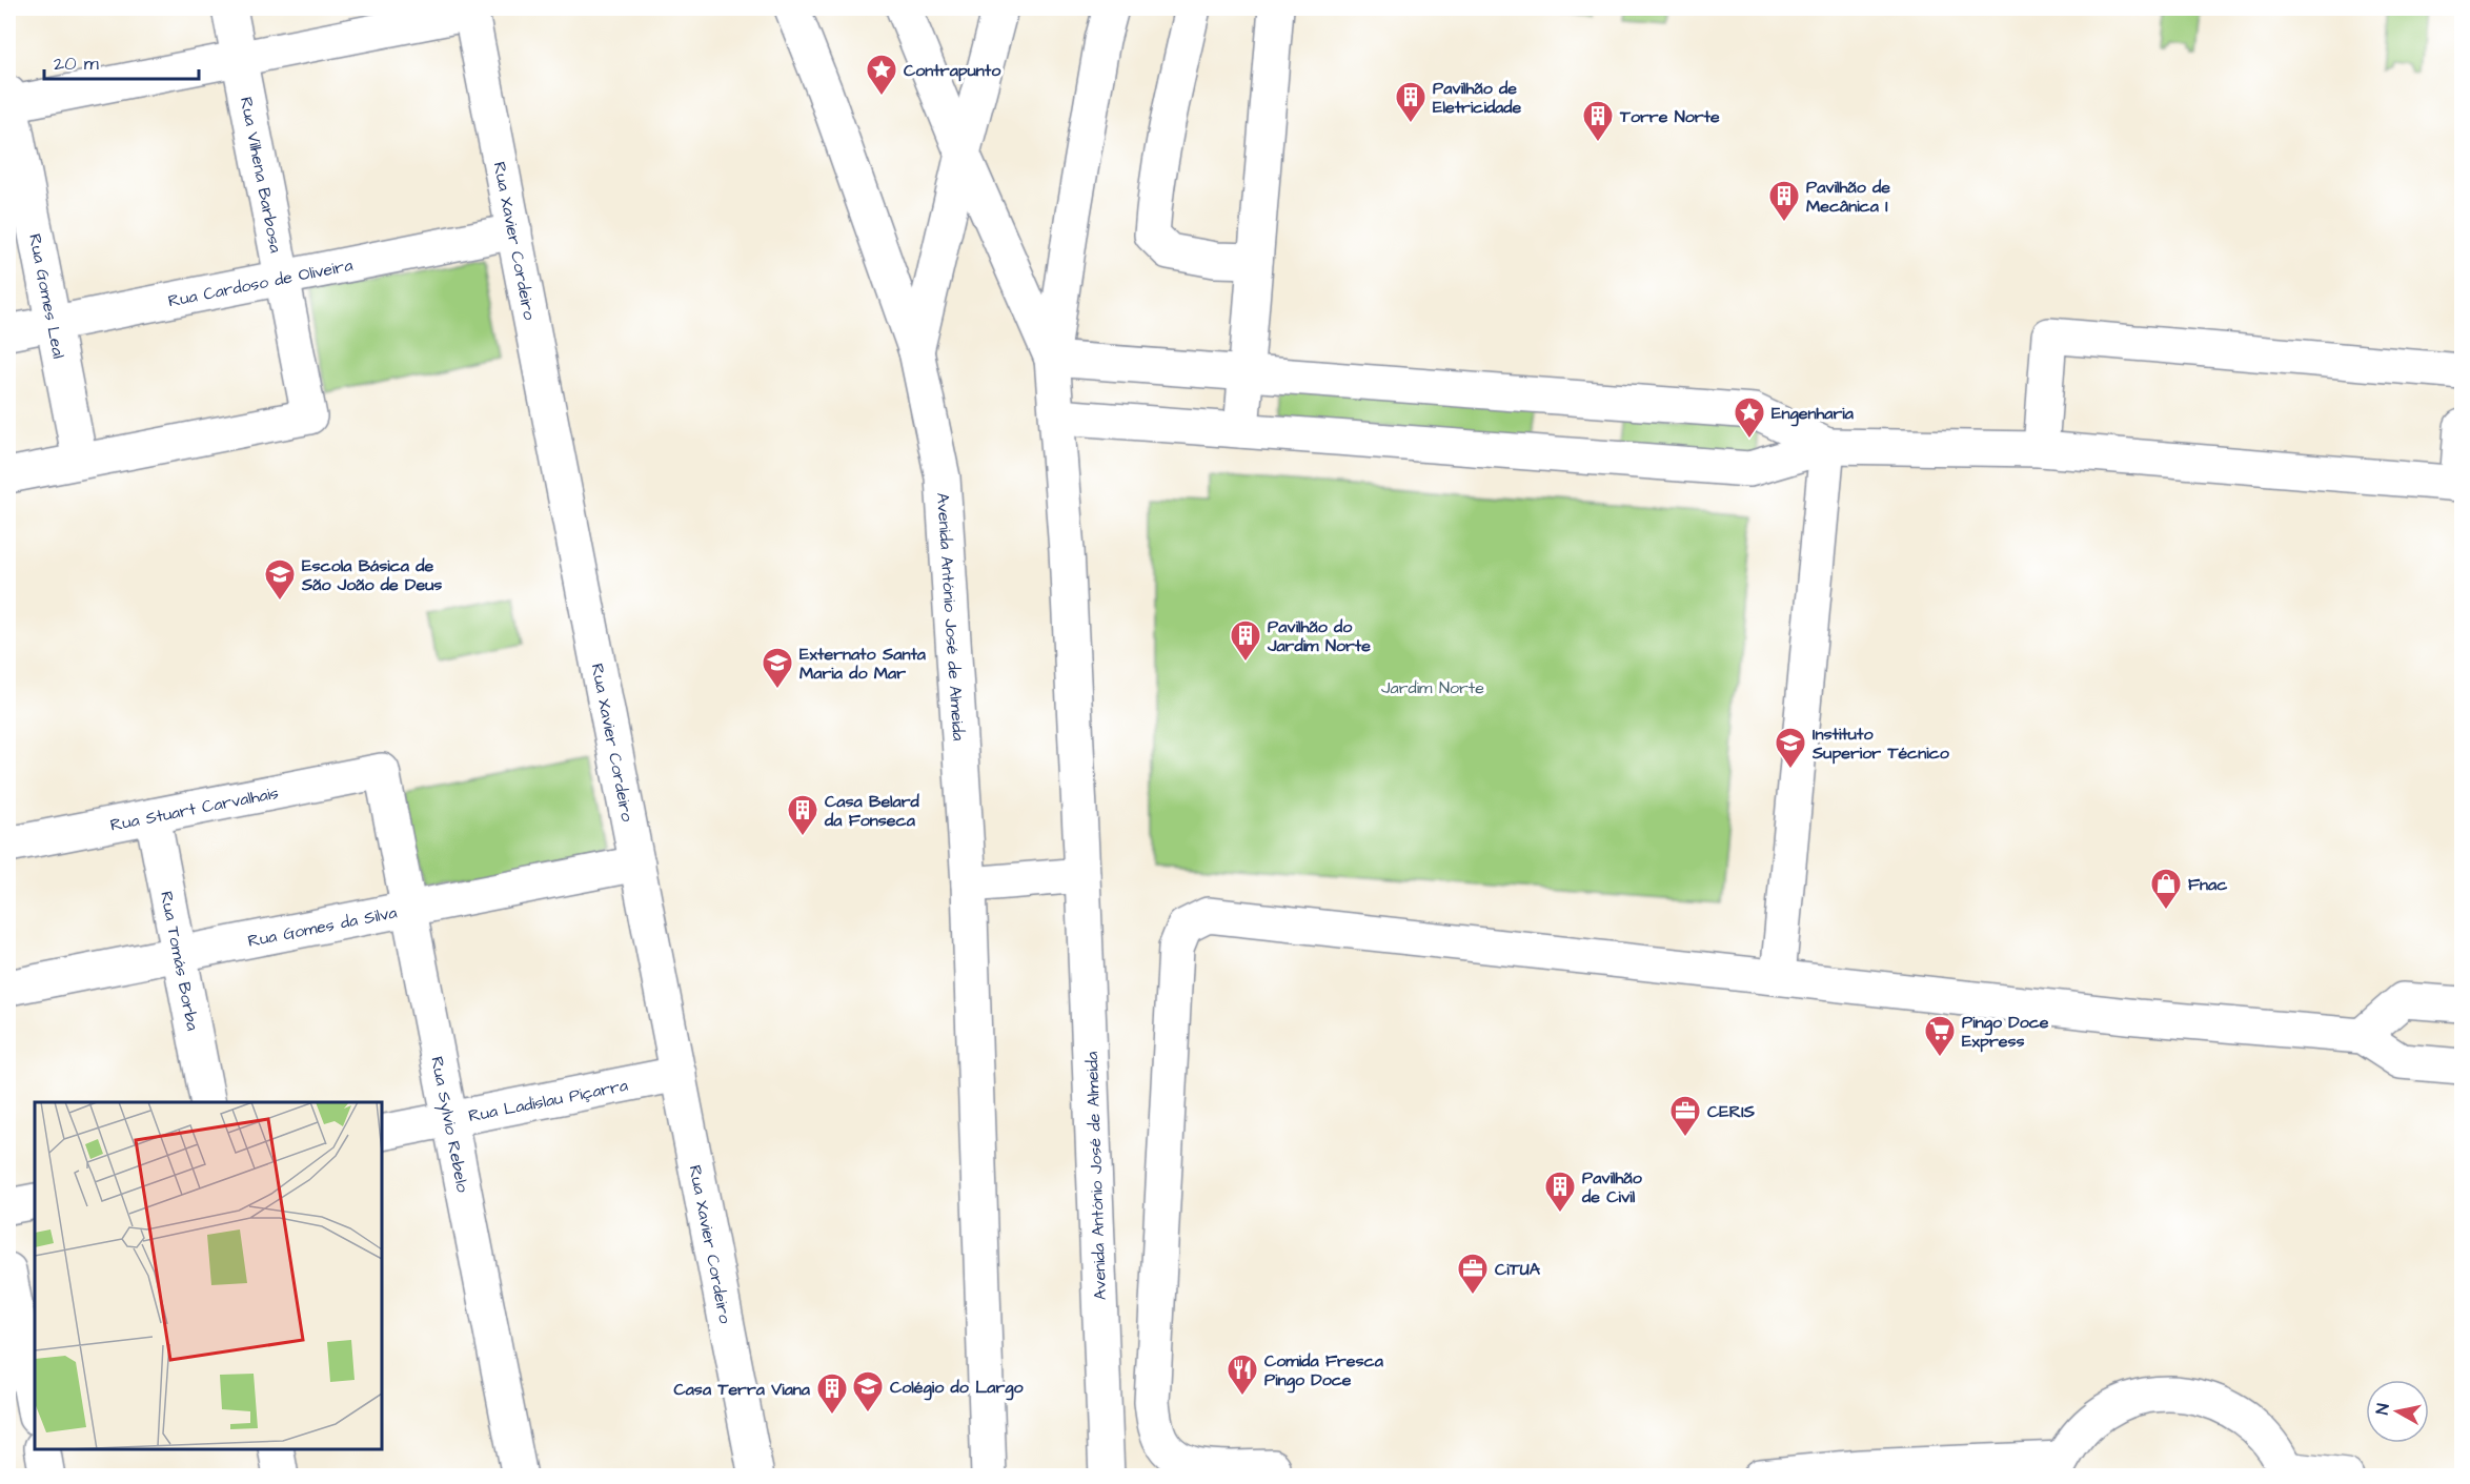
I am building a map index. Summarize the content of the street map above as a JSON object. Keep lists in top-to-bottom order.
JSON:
{
  "streets": {
    "street": [
      "Rua Vilhena Barbosa",
      "Rua Xavier Cordeiro",
      "Rua Cardoso de Oliveira",
      "Rua Gomes Leal",
      "Avenida António José de Almeida",
      "Rua Stuart Carvalhais",
      "Rua Gomes da Silva",
      "Rua Tomás Borba",
      "Rua Ladislau Piçarra",
      "Rua Sylvio Rebelo"
    ]
  },
  "crossings": [
    ["Rua Vilhena Barbosa", "Rua Cardoso de Oliveira"],
    ["Rua Vilhena Barbosa", "Rua Gomes Leal"],
    ["Rua Xavier Cordeiro", "Rua Cardoso de Oliveira"],
    ["Rua Xavier Cordeiro", "Rua Gomes da Silva"],
    ["Rua Xavier Cordeiro", "Rua Ladislau Piçarra"],
    ["Rua Cardoso de Oliveira", "Rua Gomes Leal"],
    ["Rua Stuart Carvalhais", "Rua Tomás Borba"],
    ["Rua Stuart Carvalhais", "Rua Sylvio Rebelo"],
    ["Rua Gomes da Silva", "Rua Tomás Borba"],
    ["Rua Gomes da Silva", "Rua Sylvio Rebelo"],
    ["Rua Ladislau Piçarra", "Rua Sylvio Rebelo"]
  ],
  "parks": ["Jardim Norte"],
  "places": {
    "place": ["Contrapunto", "Engenharia"],
    "building": [
      "Pavilhão de Eletricidade",
      "Torre Norte",
      "Pavilhão de Mecânica I",
      "Pavilhão do Jardim Norte",
      "Casa Belard da Fonseca",
      "Pavilhão de Civil",
      "Casa Terra Viana"
    ],
    "school or university": [
      "Escola Básica de São João de Deus",
      "Externato Santa Maria do Mar",
      "Instituto Superior Técnico",
      "Colégio do Largo"
    ],
    "shop": ["Fnac"],
    "supermarket": ["Pingo Doce Express"],
    "office": ["CERIS", "CiTUA"],
    "restaurant": ["Comida Fresca Pingo Doce"]
  },
  "scale_bar": "20 m",
  "north": "left"
}
